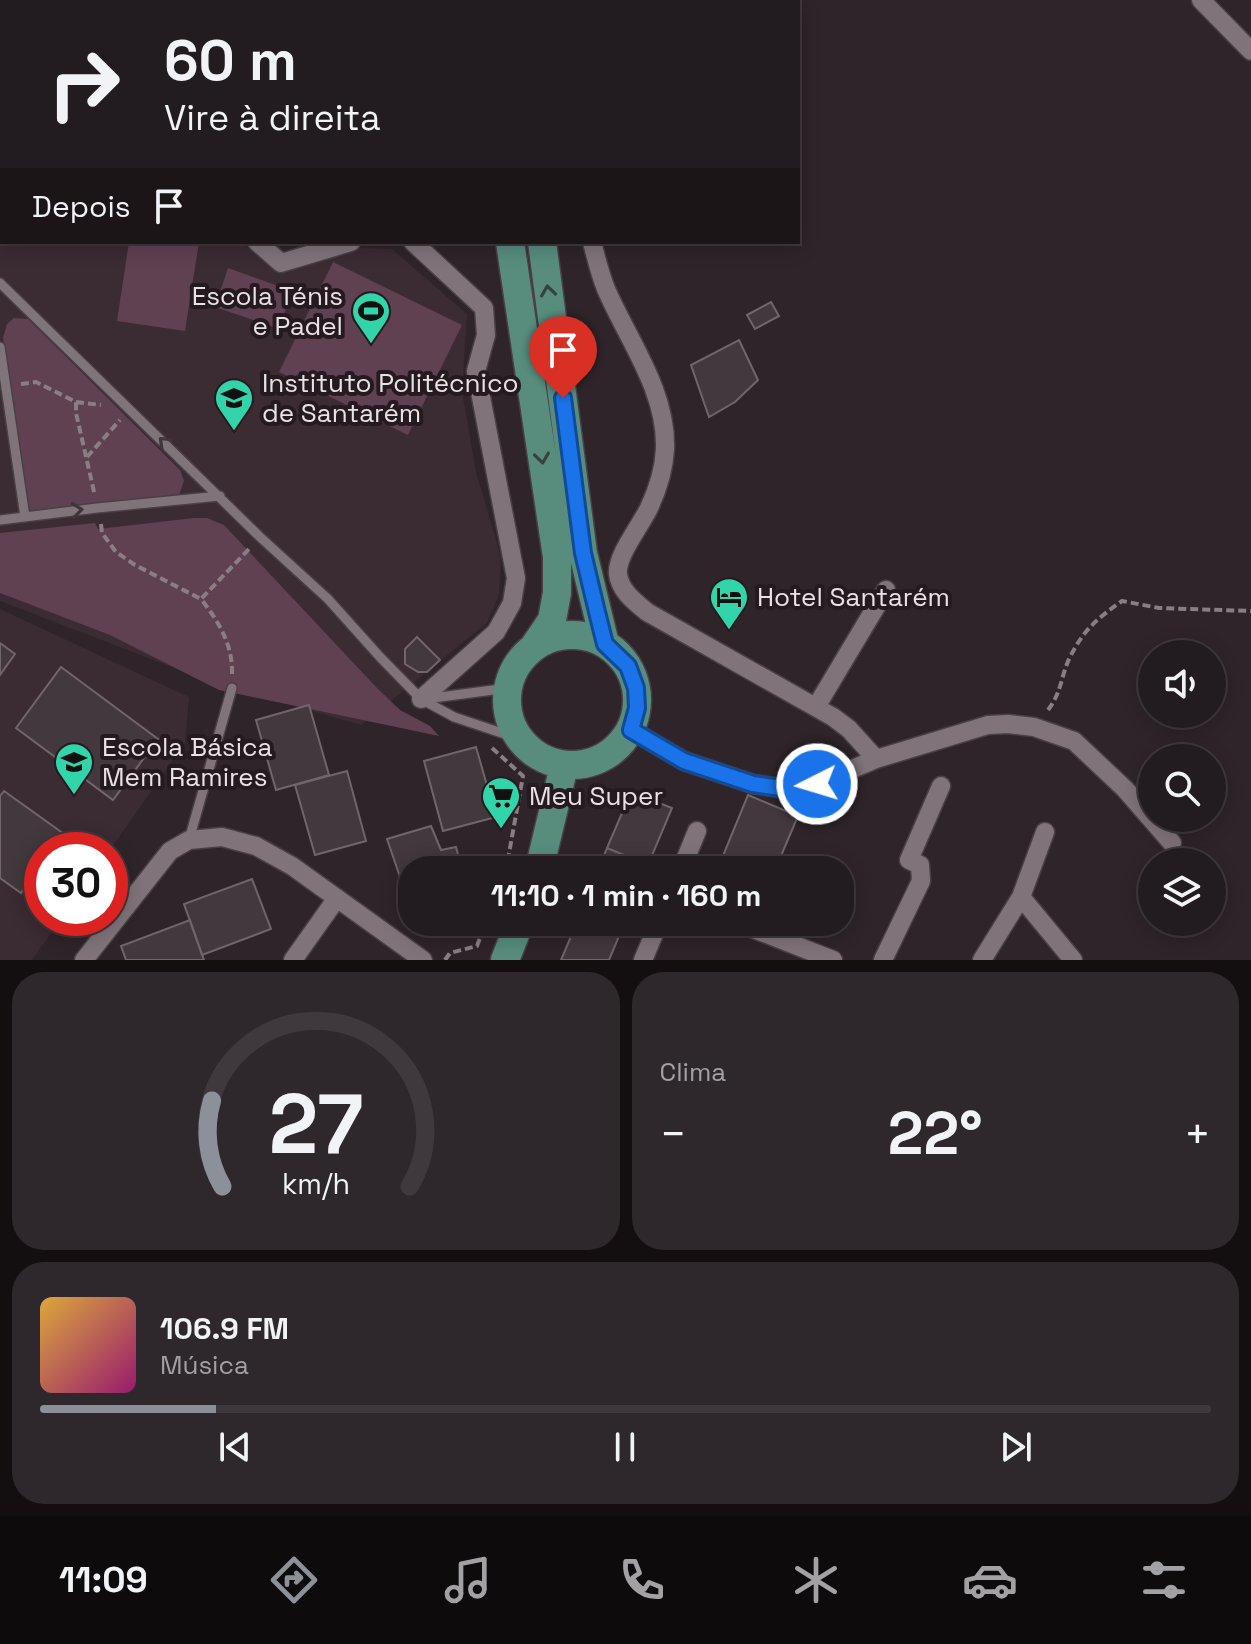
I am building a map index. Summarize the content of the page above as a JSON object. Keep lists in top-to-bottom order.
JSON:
{
  "places": {
    "sports": ["Escola Ténis e Padel"],
    "school or university": ["Instituto Politécnico de Santarém", "Escola Básica Mem Ramires"],
    "hotel": ["Hotel Santarém"],
    "supermarket": ["Meu Super"]
  },
  "page": {
    "turn": ["60 m", "Vire à direita"],
    "then": "Depois",
    "limit": "30",
    "trip": "11:10 · 1 min · 160 m",
    "tile": "Clima",
    "heat": ["−", "22°", "+"],
    "song": ["106.9 FM", "Música"],
    "tabs": "11:09",
    "gauge": ["27", "km/h"]
  }
}
